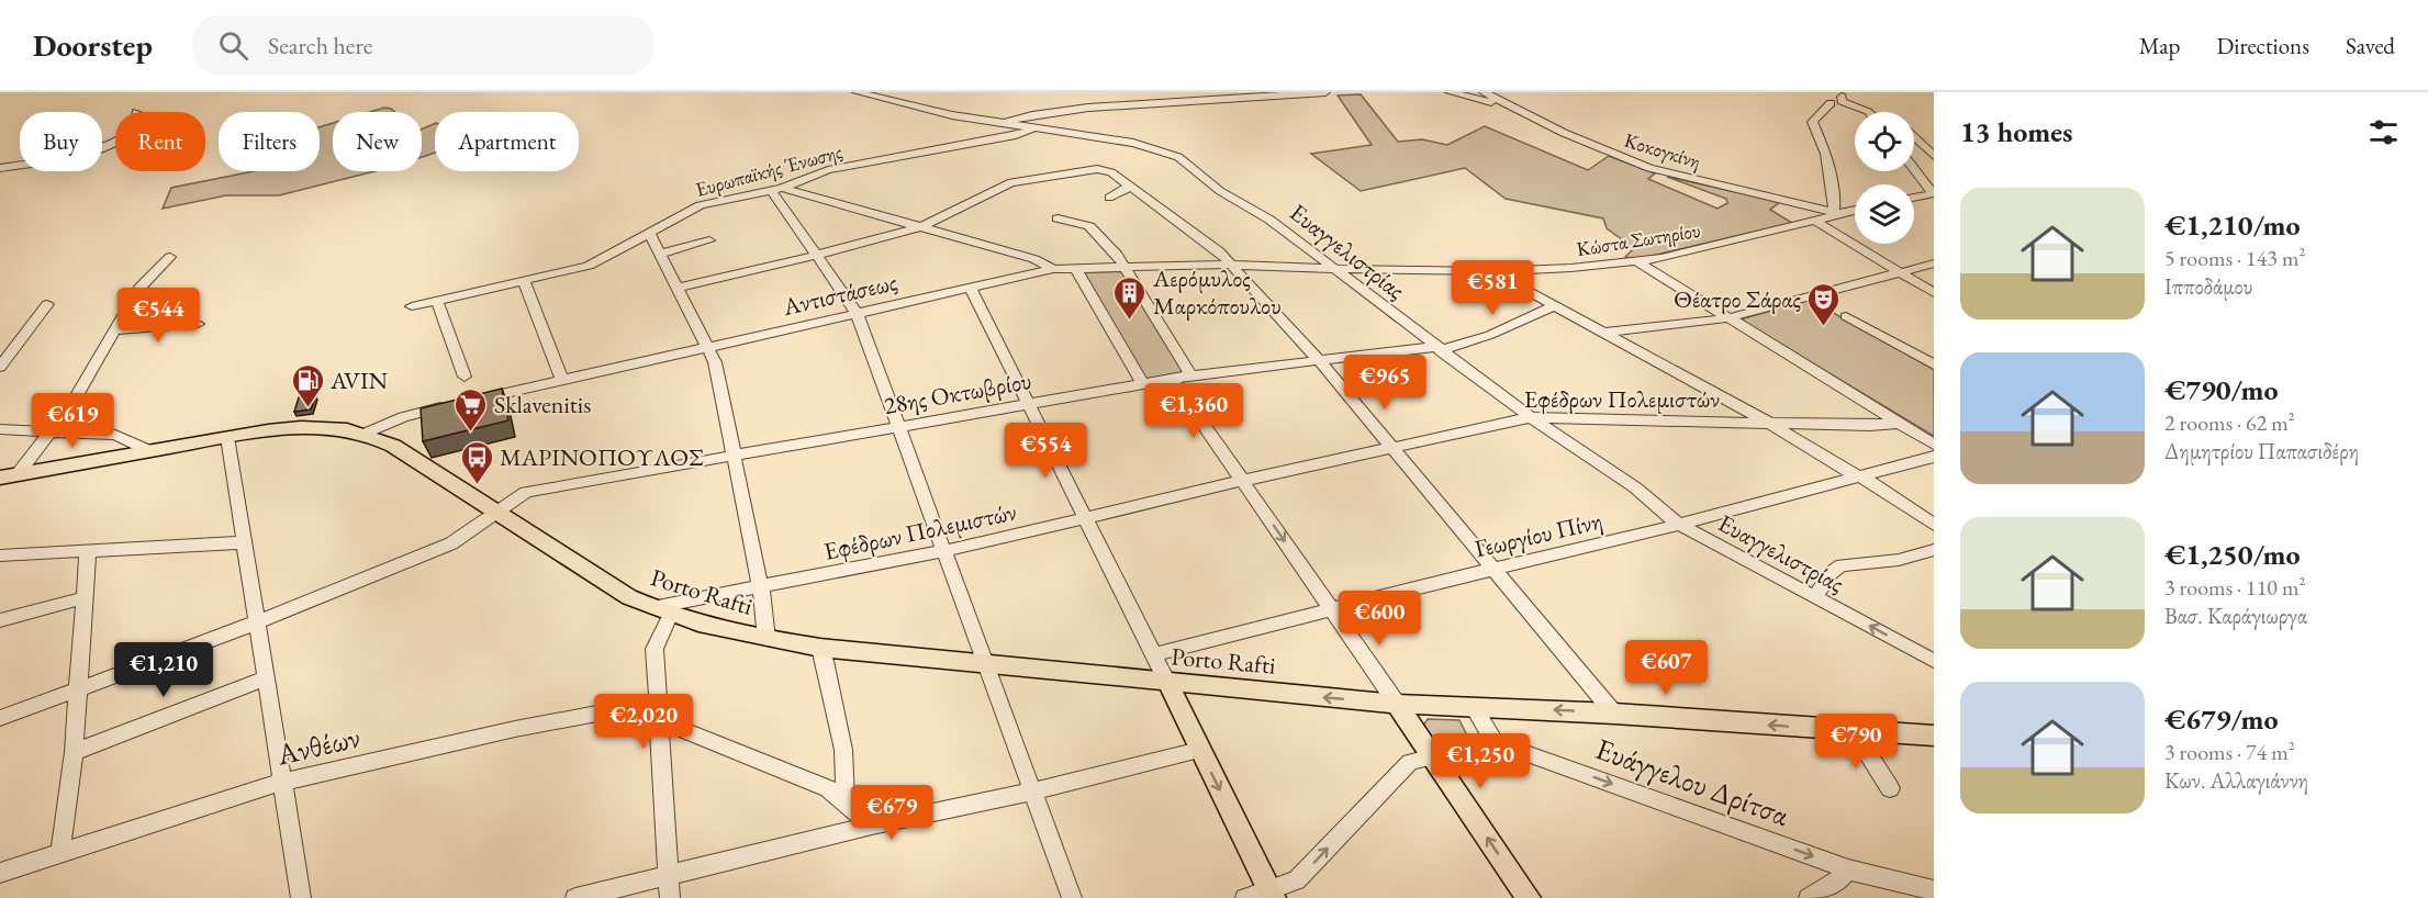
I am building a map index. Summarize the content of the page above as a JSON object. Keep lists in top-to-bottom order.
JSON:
{
  "streets": {
    "main road": ["Porto Rafti"],
    "street": [
      "Κοκογκίνη",
      "Ευρωπαϊκής Ένωσης",
      "Κώστα Σωτηρίου",
      "Ευαγγελιστρίας",
      "Αντιστάσεως",
      "28ης Οκτωβρίου",
      "Εφέδρων Πολεμιστών",
      "Γεωργίου Πίνη",
      "Ανθέων",
      "Ευάγγελου Δρίτσα"
    ]
  },
  "crossings": [
    ["Κοκογκίνη", "Κώστα Σωτηρίου"],
    ["Ευρωπαϊκής Ένωσης", "Ευαγγελιστρίας"],
    ["Κώστα Σωτηρίου", "Ευαγγελιστρίας"],
    ["Κώστα Σωτηρίου", "Αντιστάσεως"],
    ["Ευαγγελιστρίας", "Αντιστάσεως"],
    ["Ευαγγελιστρίας", "28ης Οκτωβρίου"],
    ["Ευαγγελιστρίας", "Εφέδρων Πολεμιστών"],
    ["Ευαγγελιστρίας", "Γεωργίου Πίνη"],
    ["28ης Οκτωβρίου", "Porto Rafti"],
    ["Εφέδρων Πολεμιστών", "Porto Rafti"]
  ],
  "one_way": ["Ευάγγελου Δρίτσα"],
  "places": {
    "building": ["Αερόμυλος Μαρκόπουλου"],
    "theatre": ["Θέατρο Σάρας"],
    "fuel station": ["AVIN"],
    "supermarket": ["Sklavenitis"],
    "bus stop": ["ΜΑΡΙΝΟΠΟΥΛΟΣ"]
  },
  "page": {
    "header": "Doorstep",
    "search": "Search here",
    "nav": ["Map", "Directions", "Saved"],
    "heading": "13 homes",
    "chip": [
      "Buy",
      "Rent",
      "Filters",
      "New",
      "Apartment"
    ],
    "list": [
      {
        "name": "€1,210/mo",
        "note": "5 rooms · 143 m² · Ιπποδάμου"
      },
      {
        "name": "€790/mo",
        "note": "2 rooms · 62 m² · Δημητρίου Παπασιδέρη"
      },
      {
        "name": "€1,250/mo",
        "note": "3 rooms · 110 m² · Βασ. Καράγιωργα"
      },
      {
        "name": "€679/mo",
        "note": "3 rooms · 74 m² · Κων. Αλλαγιάννη"
      }
    ],
    "price": [
      "€581",
      "€544",
      "€965",
      "€1,360",
      "€619",
      "€554",
      "€600",
      "€607",
      "€1,210",
      "€2,020",
      "€790",
      "€1,250",
      "€679"
    ]
  }
}
